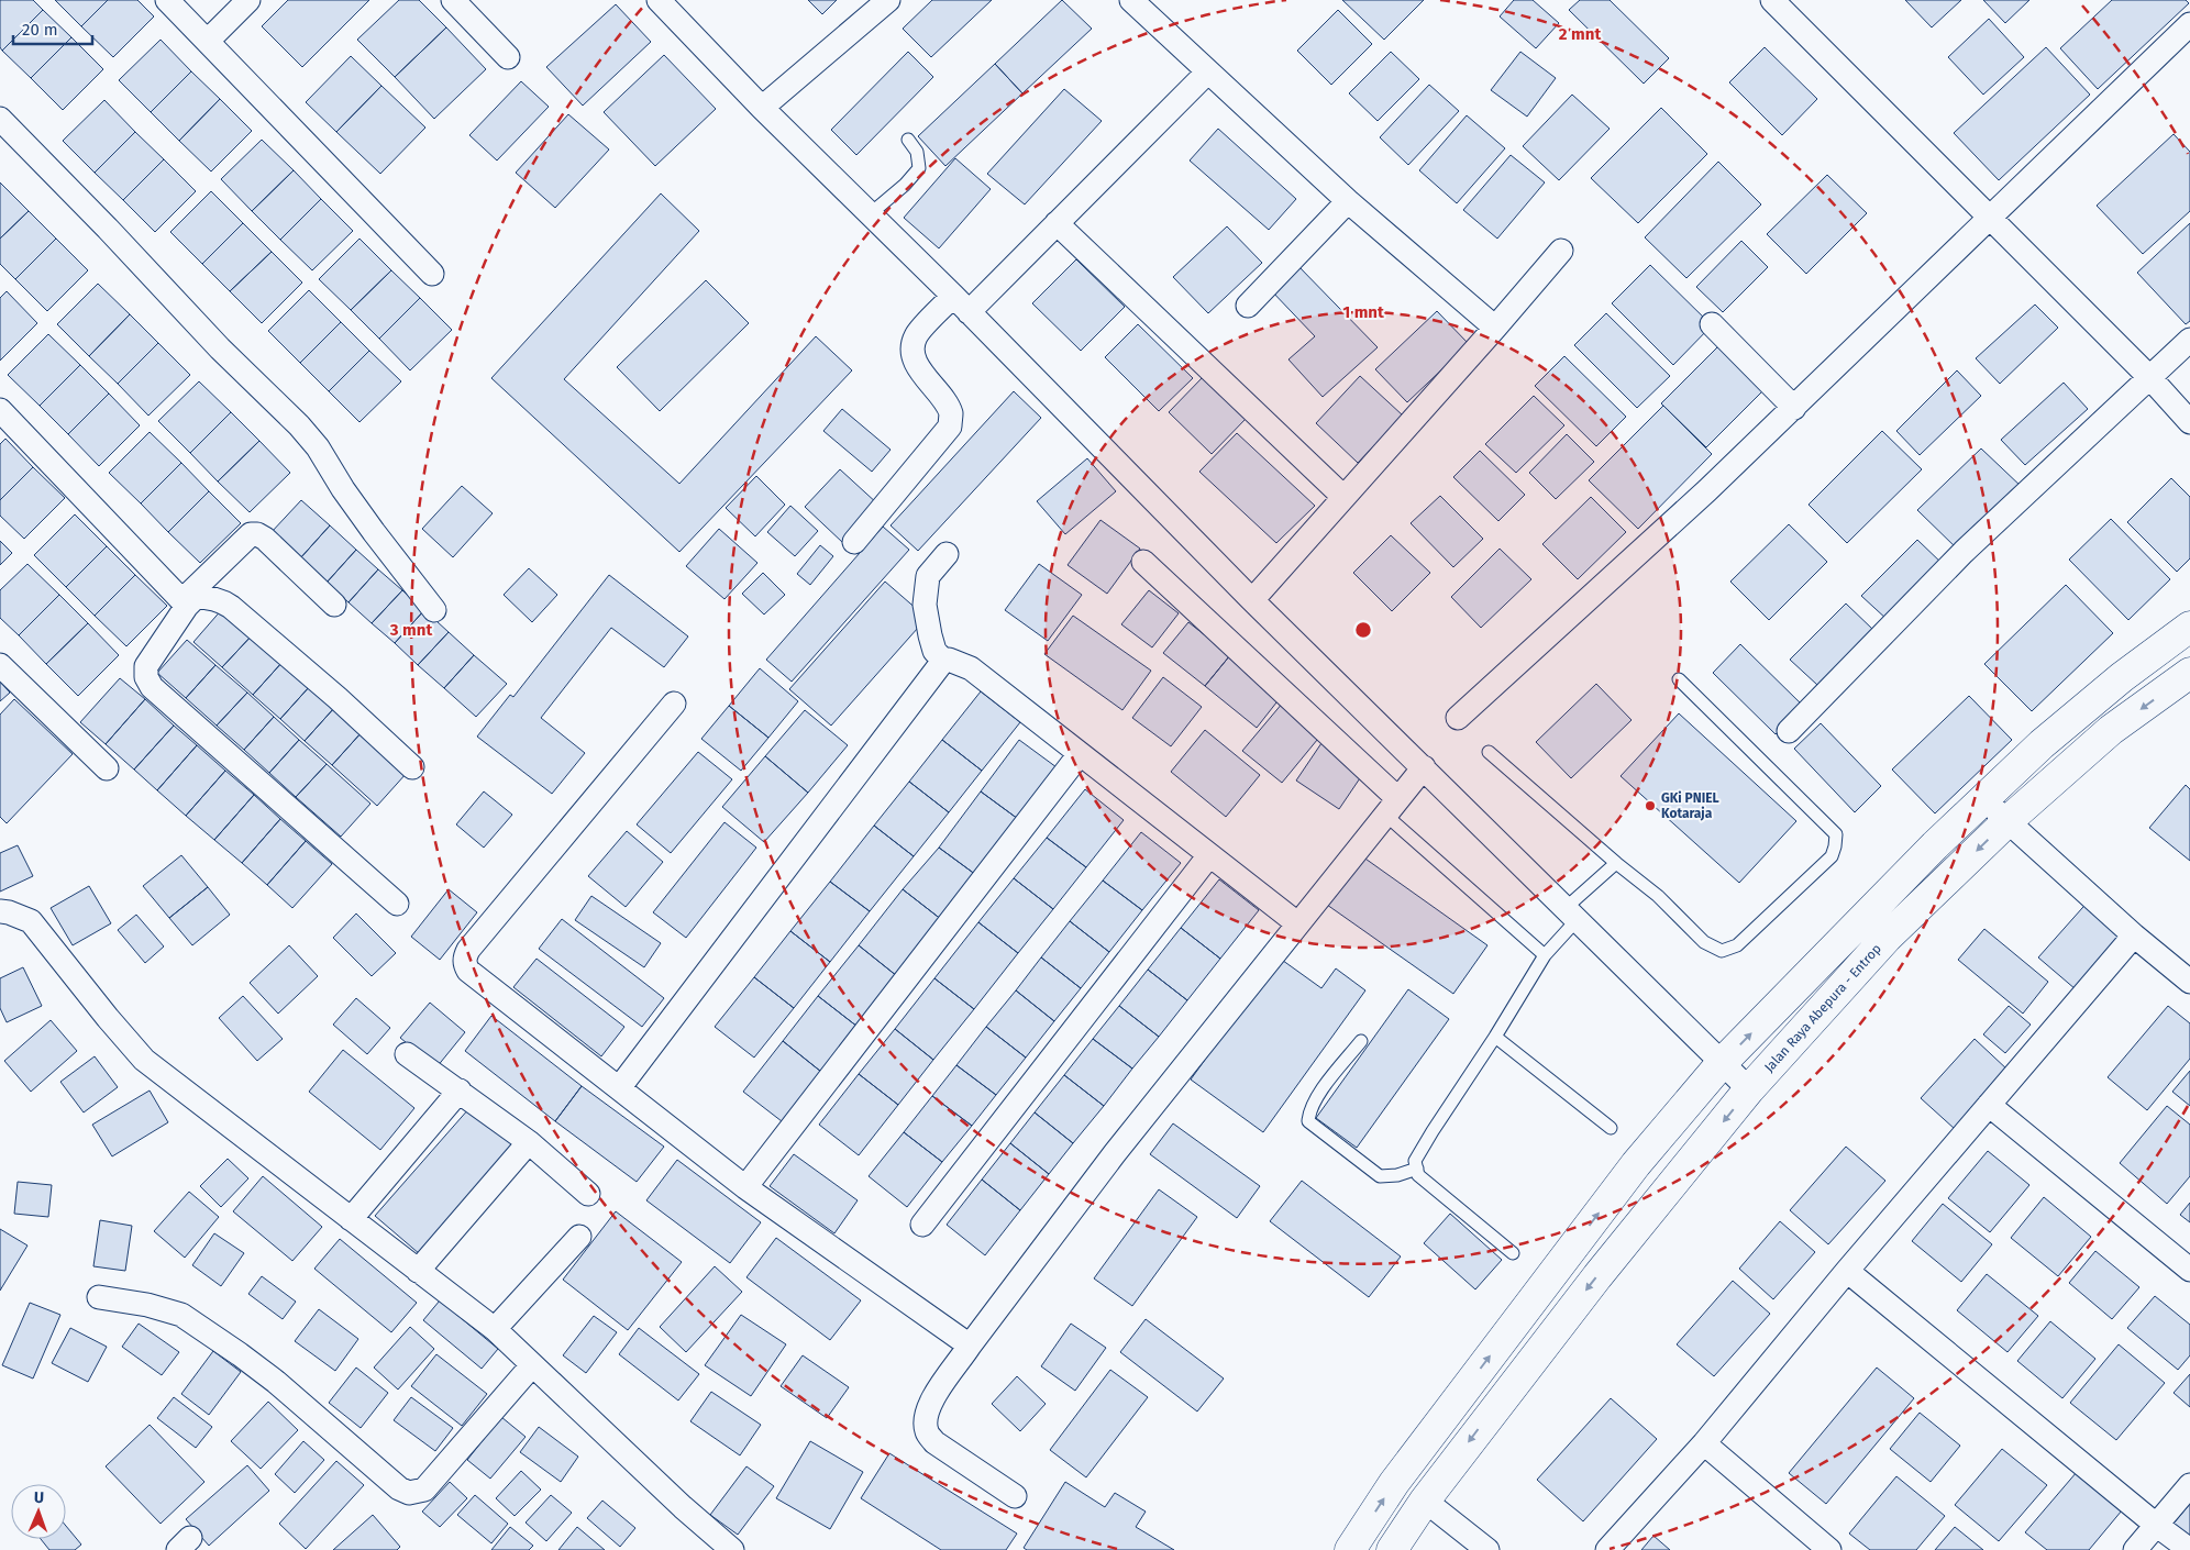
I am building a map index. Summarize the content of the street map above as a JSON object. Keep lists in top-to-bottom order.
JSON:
{
  "streets": {
    "highway": ["Jalan Raya Abepura - Entrop"]
  },
  "places": ["GKi PNIEL Kotaraja"],
  "scale_bar": "20 m",
  "north": "top",
  "rings": ["2 mnt", "1 mnt", "3 mnt"]
}
